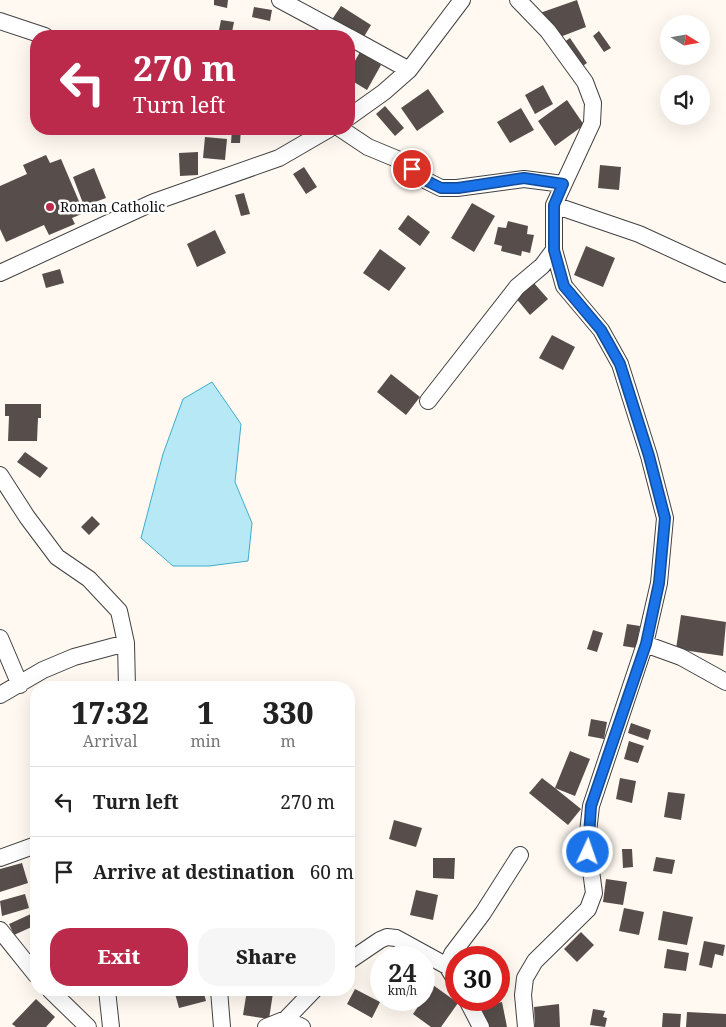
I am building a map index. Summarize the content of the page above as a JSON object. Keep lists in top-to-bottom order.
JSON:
{
  "places": ["Roman Catholic"],
  "north": "right",
  "page": {
    "turn": ["270 m", "Turn left"],
    "eta": [
      "17:32",
      "Arrival",
      "1",
      "min",
      "330",
      "m"
    ],
    "list": [
      {
        "name": "Turn left",
        "value": "270 m"
      },
      {
        "name": "Arrive at destination",
        "value": "60 m"
      }
    ],
    "buttons": ["Exit", "Share"],
    "speed": "24 km/h",
    "limit": "30"
  }
}
